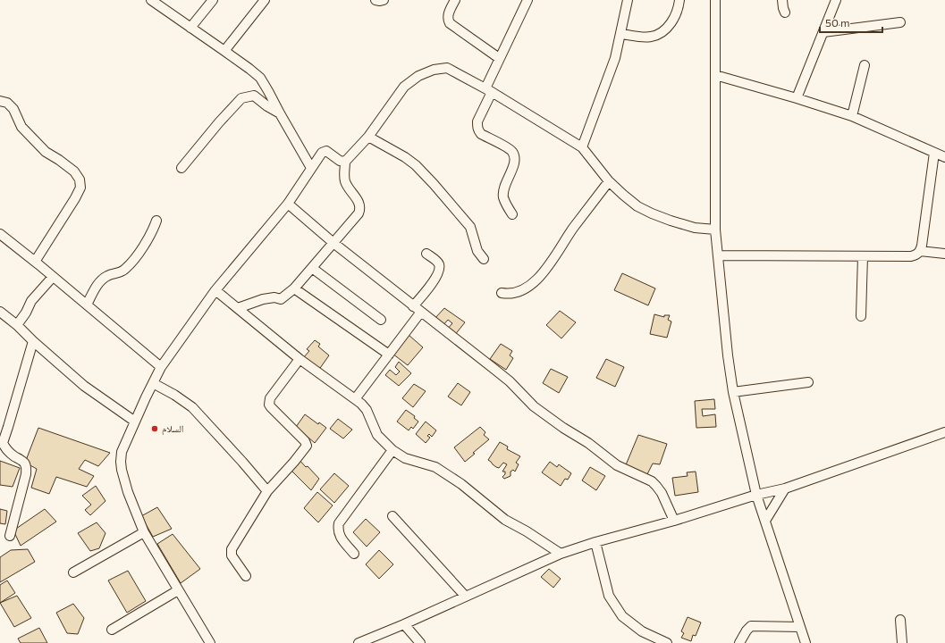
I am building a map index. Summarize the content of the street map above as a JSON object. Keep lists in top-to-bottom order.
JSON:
{
  "places": ["السلام"],
  "scale_bar": "50 m"
}
